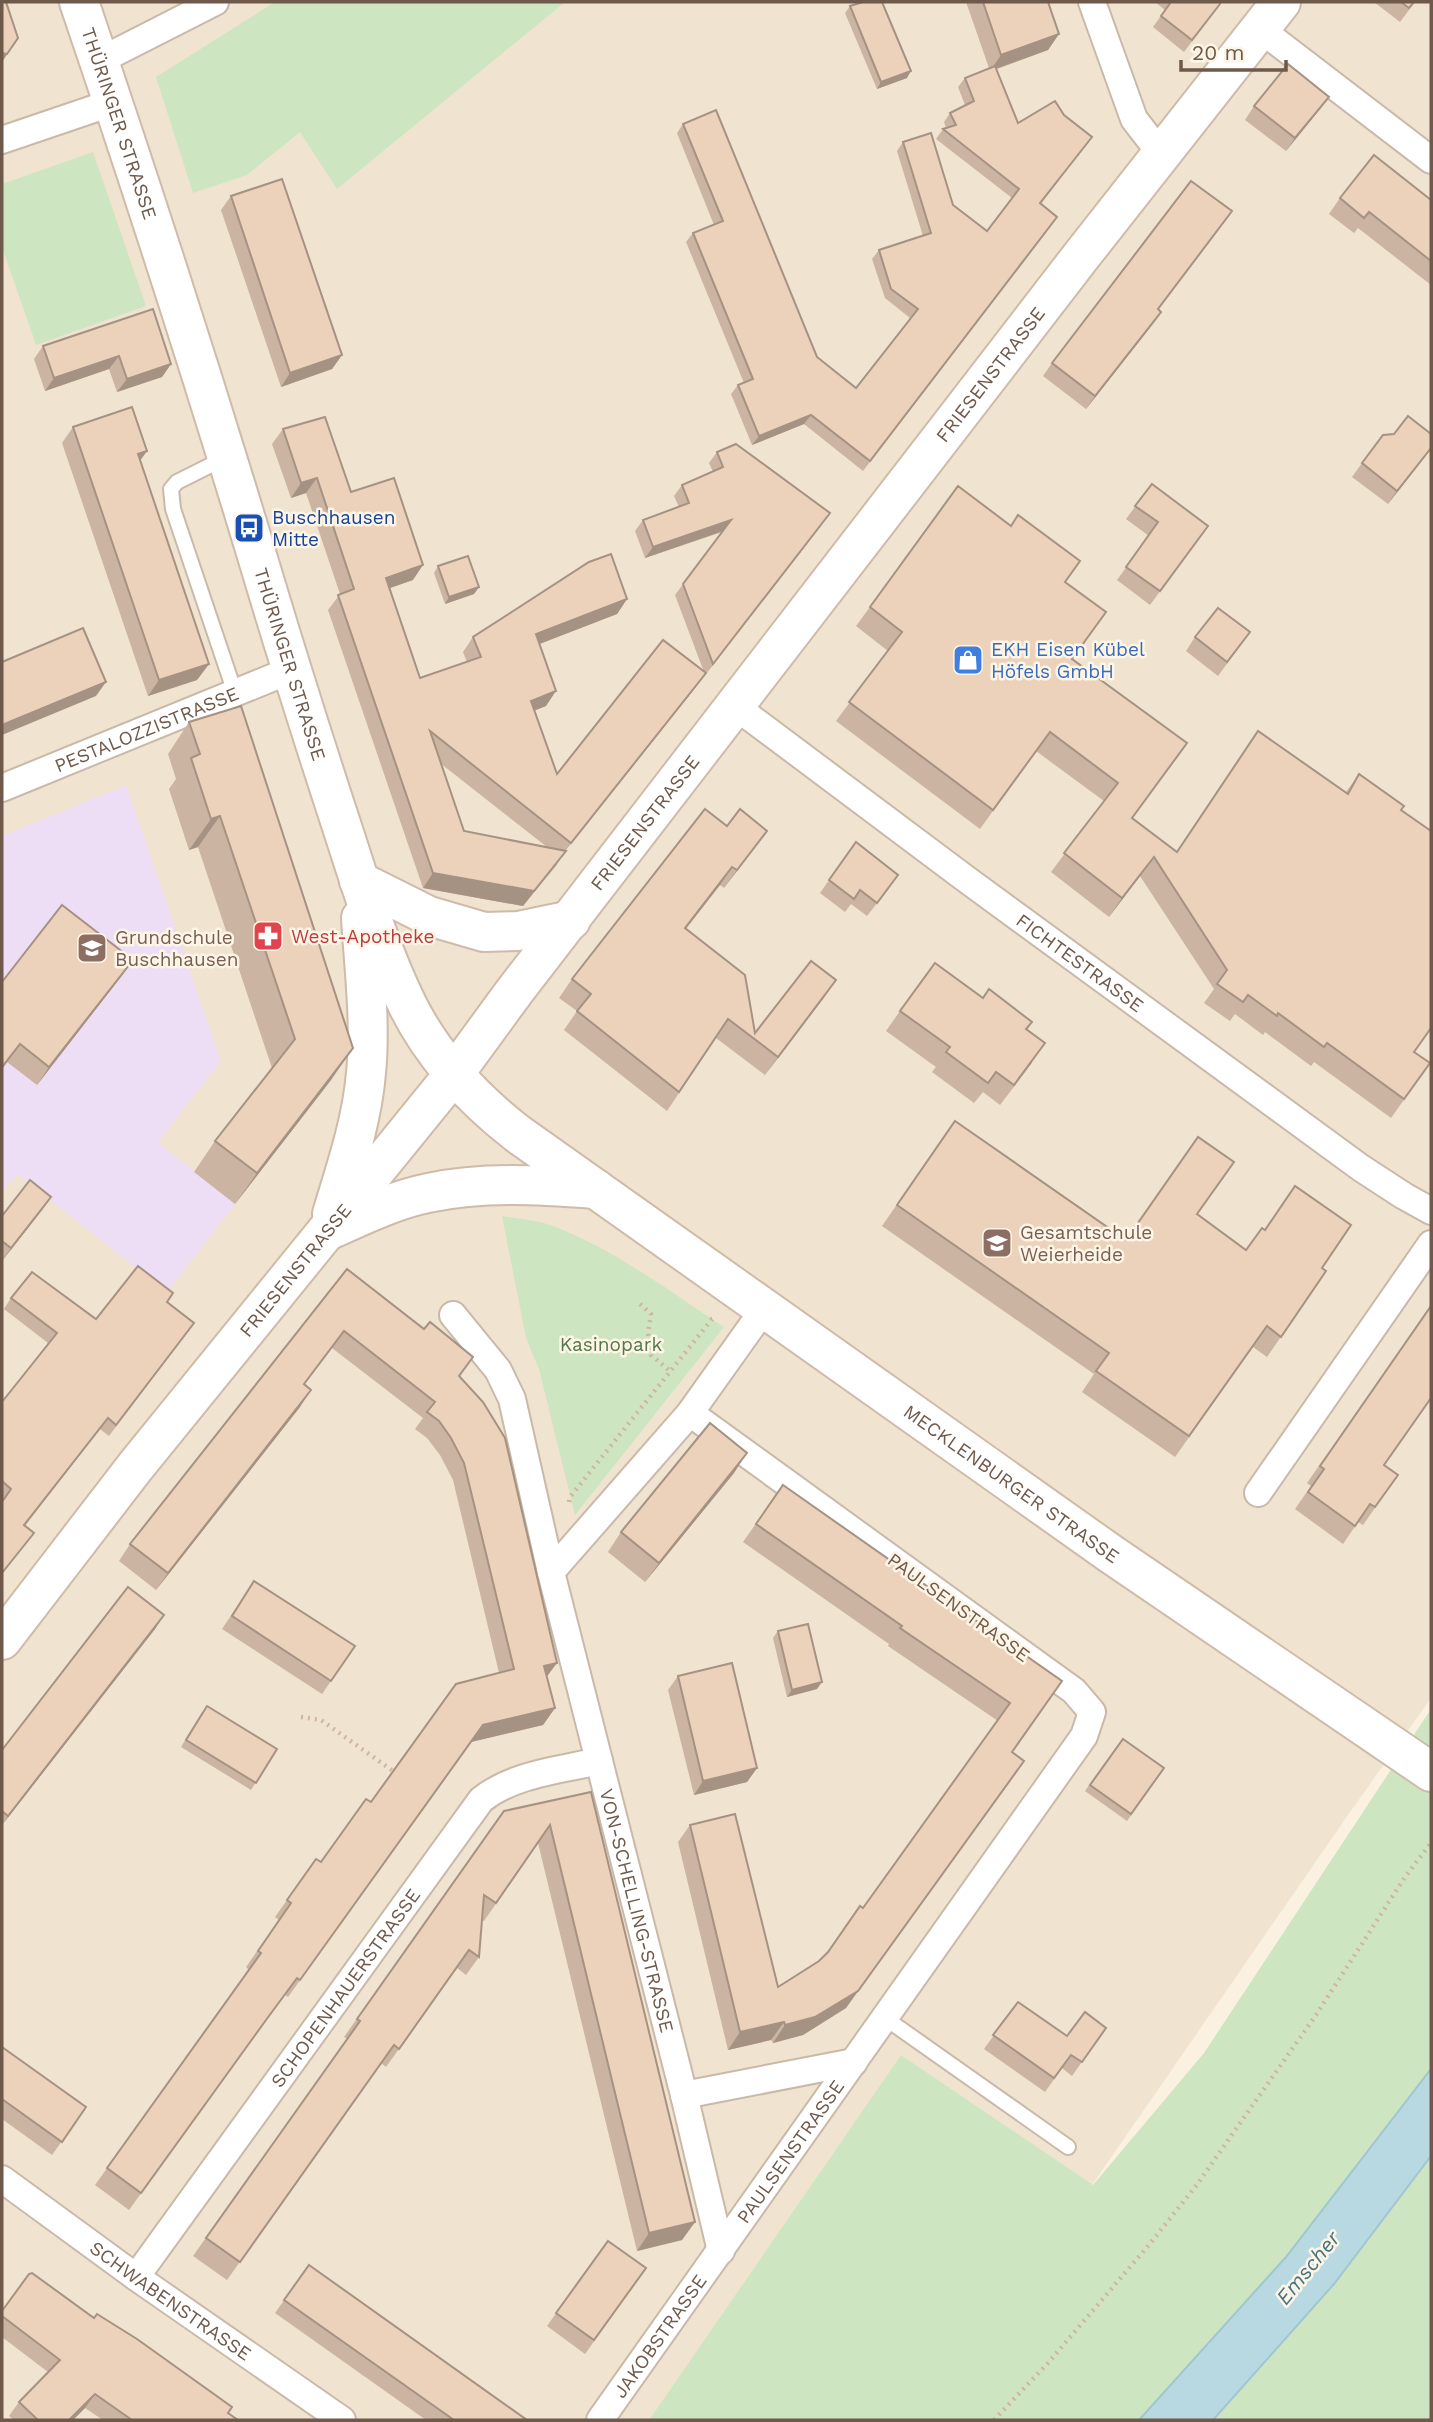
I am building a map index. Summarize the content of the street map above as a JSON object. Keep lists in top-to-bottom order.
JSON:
{
  "streets": {
    "street": [
      "THÜRINGER STRASSE",
      "FRIESENSTRASSE",
      "PESTALOZZISTRASSE",
      "FICHTESTRASSE",
      "MECKLENBURGER STRASSE",
      "PAULSENSTRASSE",
      "VON-SCHELLING-STRASSE",
      "SCHOPENHAUERSTRASSE",
      "SCHWABENSTRASSE",
      "JAKOBSTRASSE"
    ]
  },
  "crossings": [
    ["THÜRINGER STRASSE", "FRIESENSTRASSE"],
    ["THÜRINGER STRASSE", "PESTALOZZISTRASSE"],
    ["THÜRINGER STRASSE", "MECKLENBURGER STRASSE"],
    ["FRIESENSTRASSE", "FICHTESTRASSE"],
    ["FRIESENSTRASSE", "MECKLENBURGER STRASSE"],
    ["PAULSENSTRASSE", "VON-SCHELLING-STRASSE"],
    ["PAULSENSTRASSE", "JAKOBSTRASSE"],
    ["VON-SCHELLING-STRASSE", "SCHOPENHAUERSTRASSE"],
    ["VON-SCHELLING-STRASSE", "JAKOBSTRASSE"],
    ["SCHOPENHAUERSTRASSE", "SCHWABENSTRASSE"]
  ],
  "water": ["Emscher"],
  "parks": ["Kasinopark"],
  "places": {
    "bus stop": ["Buschhausen Mitte"],
    "shop": ["EKH Eisen Kübel Höfels GmbH"],
    "pharmacy": ["West-Apotheke"],
    "school or university": ["Grundschule Buschhausen", "Gesamtschule Weierheide"]
  },
  "scale_bar": "20 m"
}
